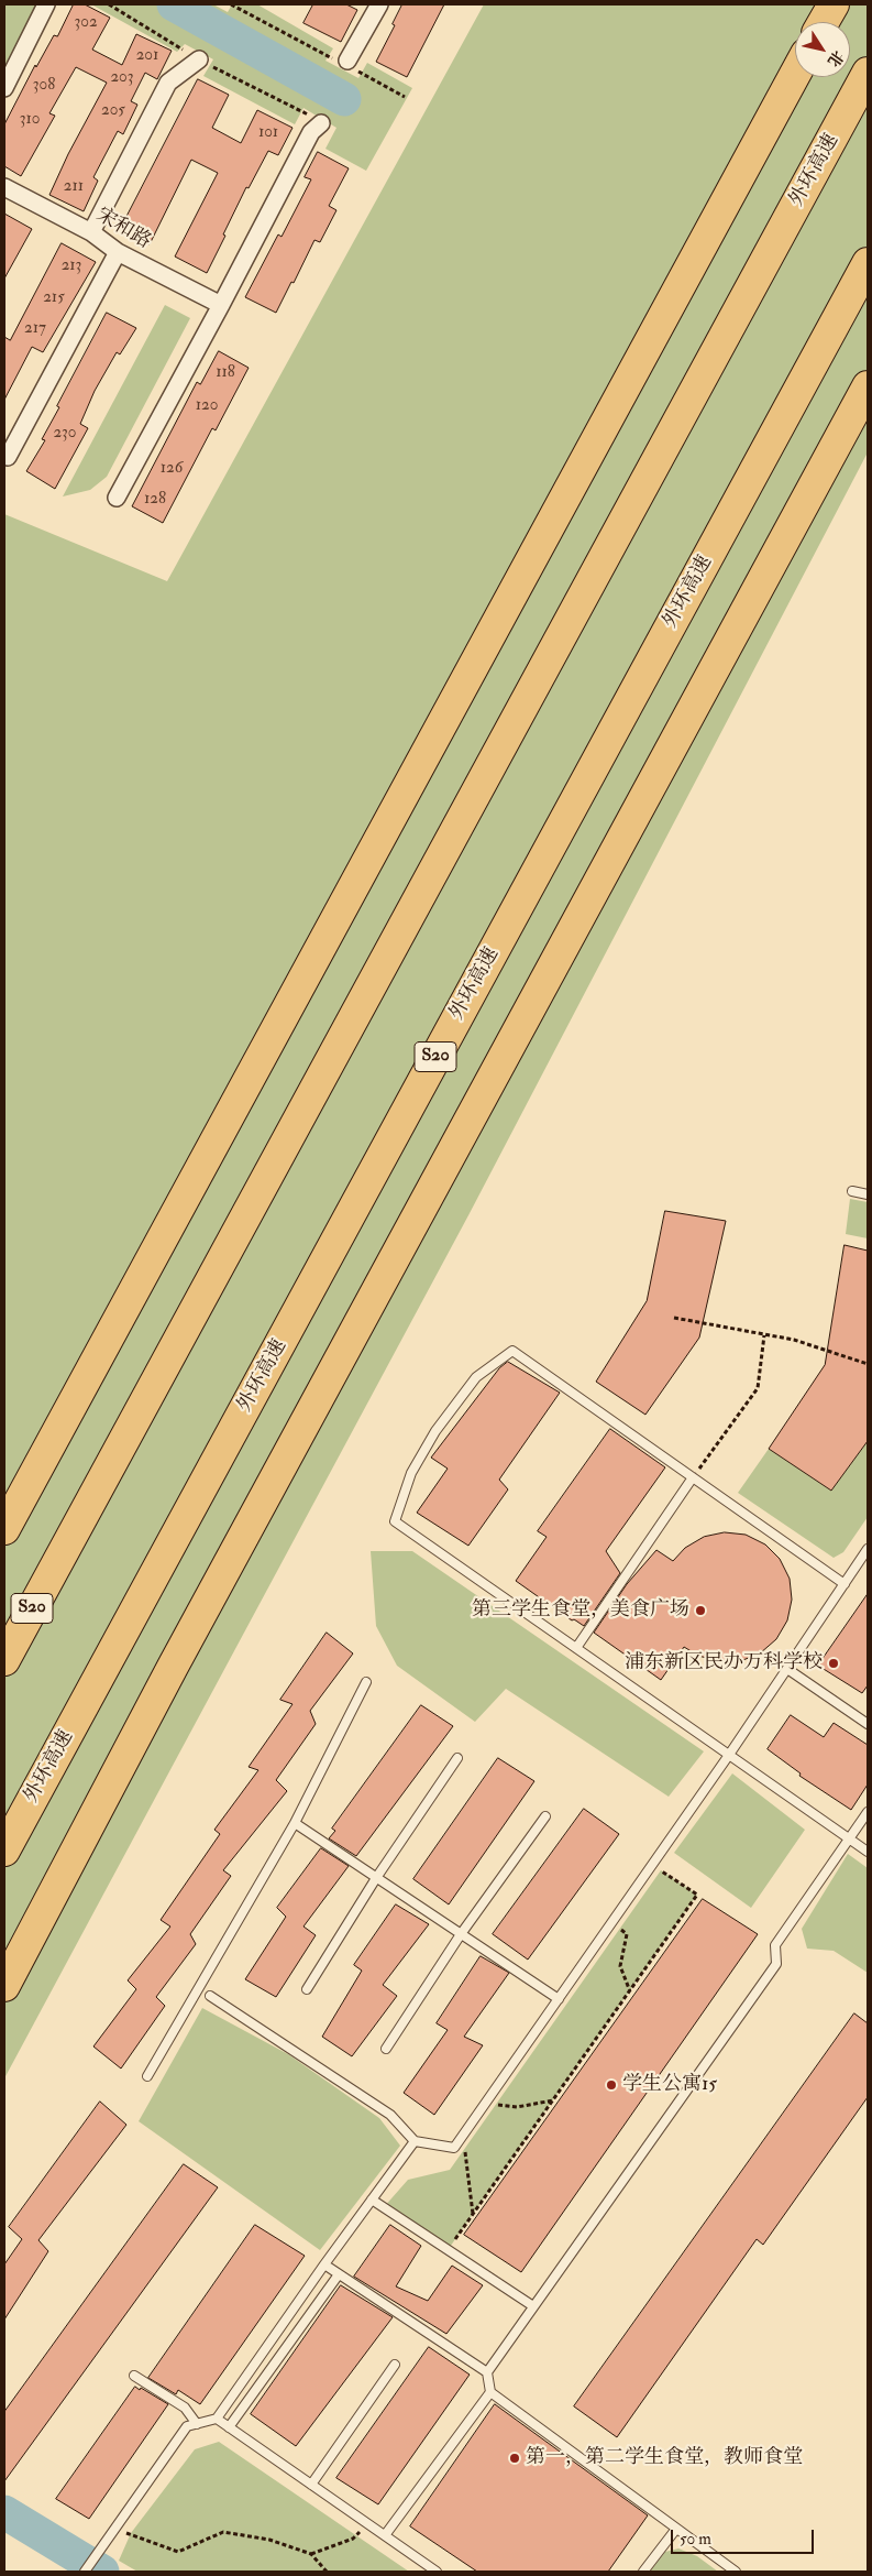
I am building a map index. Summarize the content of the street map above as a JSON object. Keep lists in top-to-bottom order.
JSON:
{
  "streets": {
    "highway": ["外环高速", "S20"],
    "street": ["宋和路"]
  },
  "places": [
    "第三学生食堂，美食广场",
    "浦东新区民办万科学校",
    "学生公寓15",
    "第一，第二学生食堂，教师食堂"
  ],
  "house_numbers": [
    "302",
    "201",
    "203",
    "308",
    "205",
    "310",
    "101",
    "211",
    "213",
    "215",
    "217",
    "118",
    "120",
    "230",
    "126",
    "128"
  ],
  "scale_bar": "50 m",
  "north": "bottom right"
}
